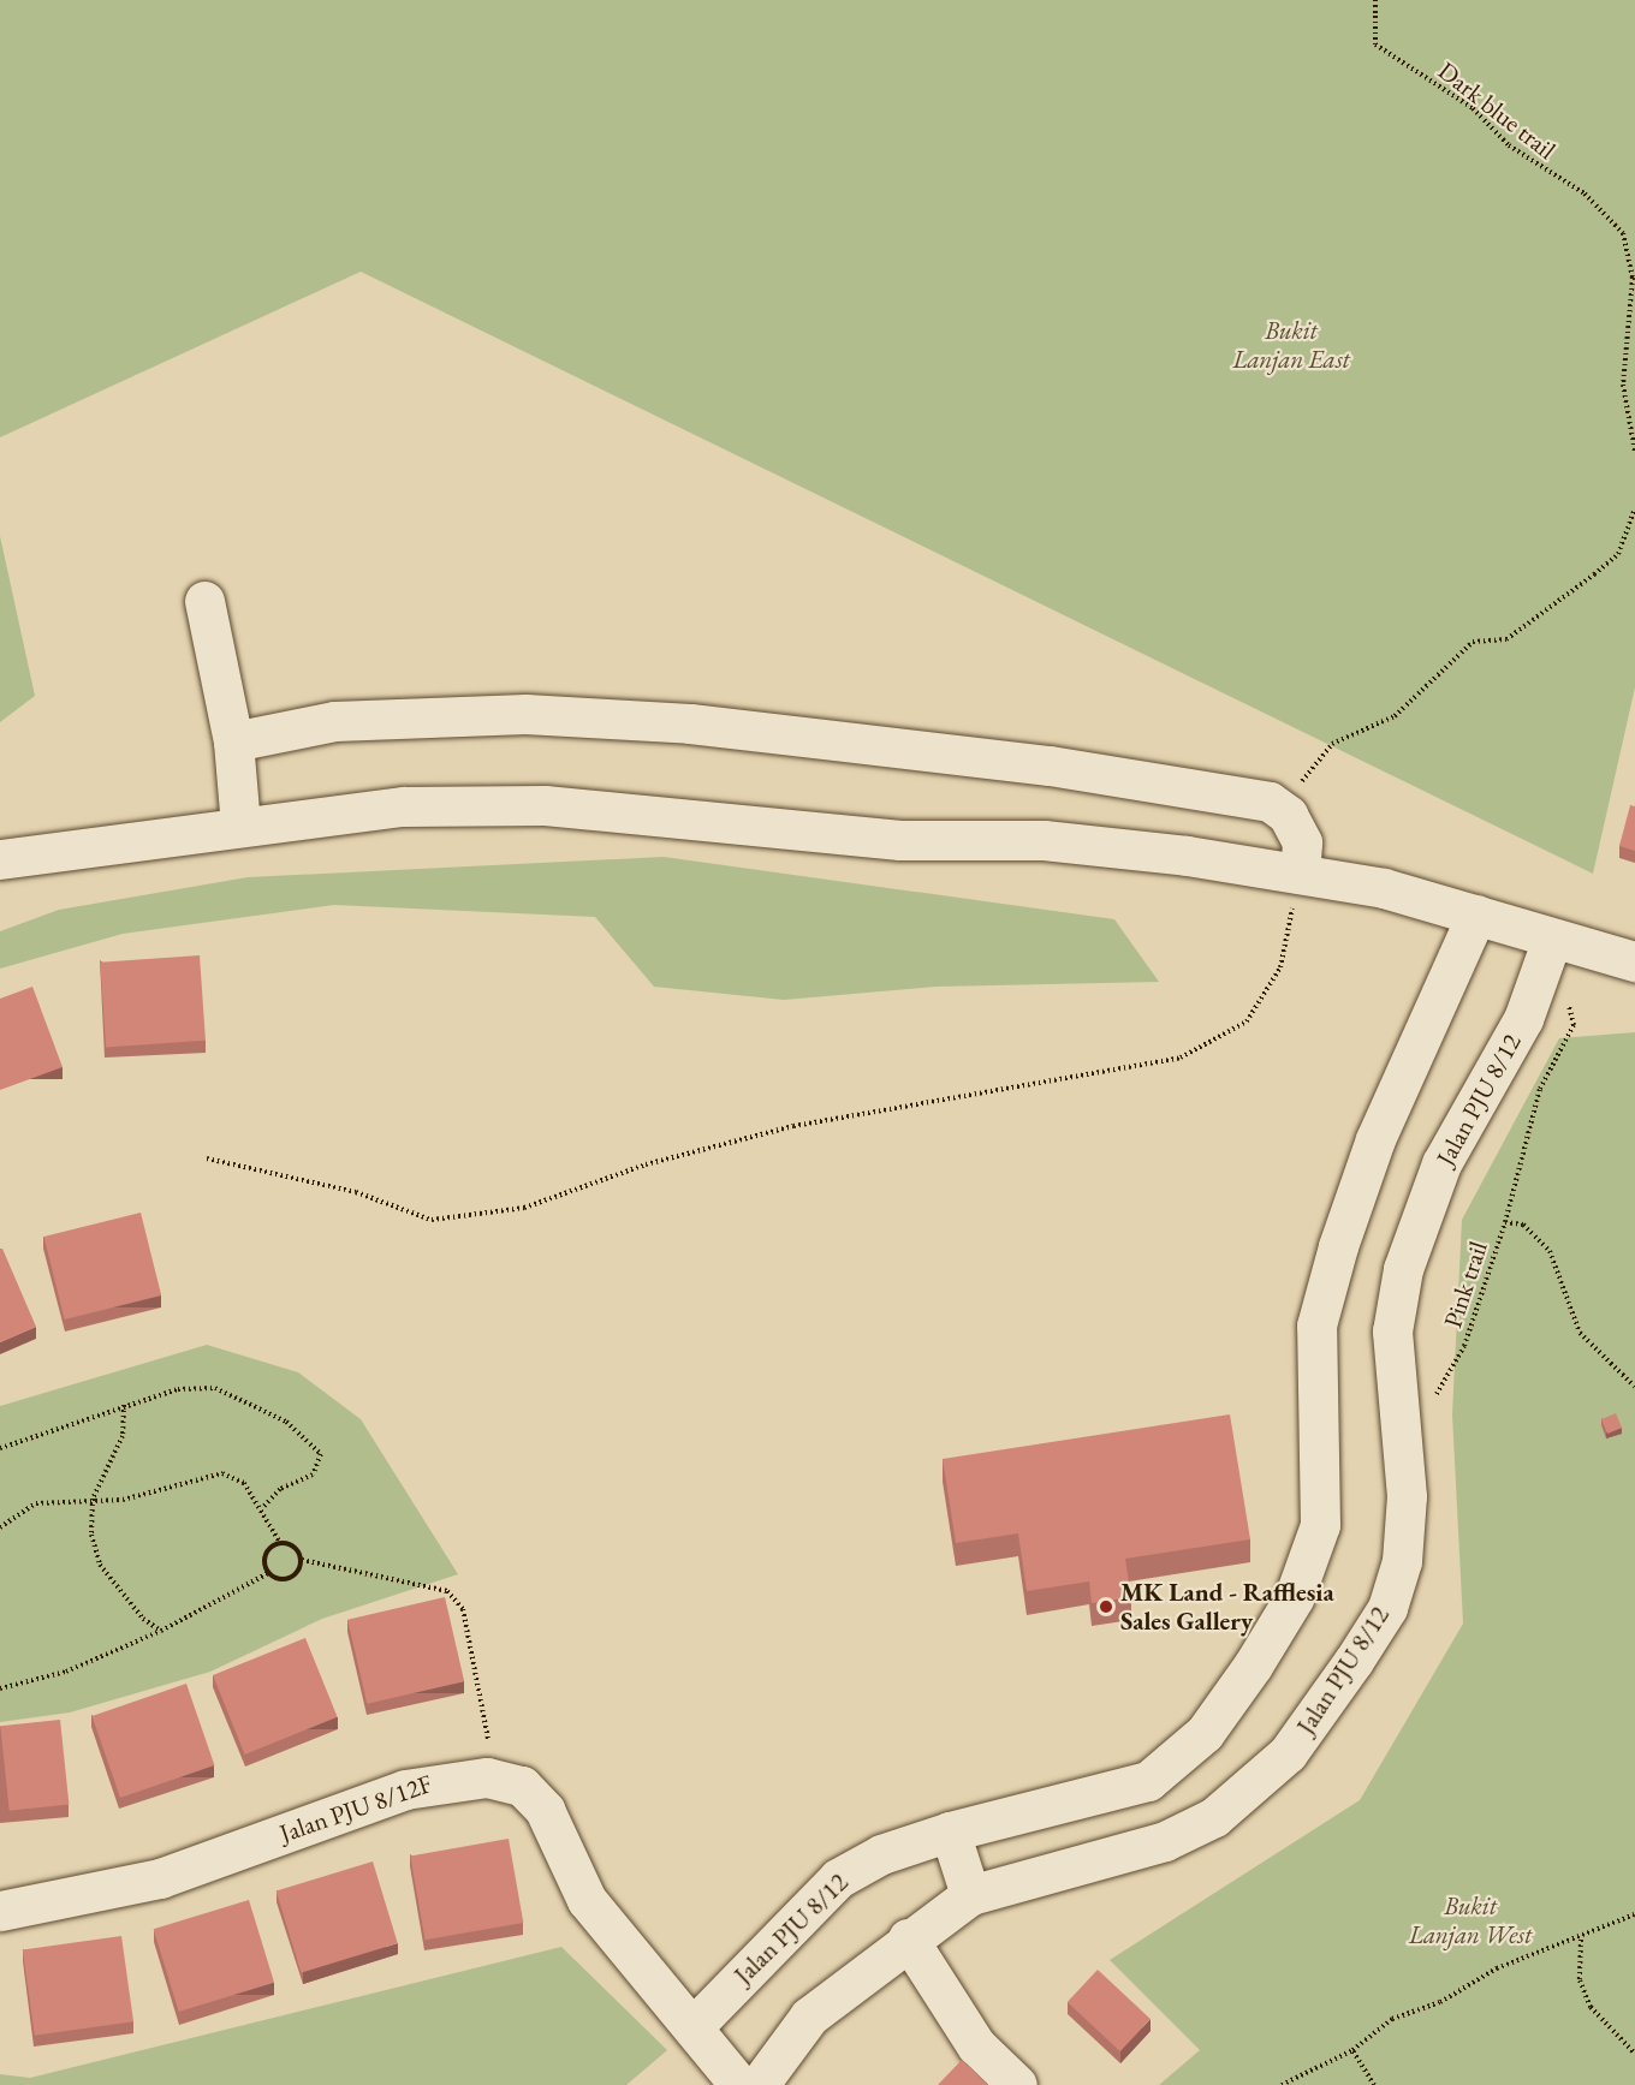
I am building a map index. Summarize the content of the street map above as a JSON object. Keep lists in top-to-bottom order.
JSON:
{
  "streets": {
    "street": ["Jalan PJU 8/12", "Jalan PJU 8/12F"],
    "path": ["Dark blue trail", "Pink trail"]
  },
  "crossings": [
    ["Jalan PJU 8/12", "Pink trail"],
    ["Jalan PJU 8/12", "Jalan PJU 8/12F"]
  ],
  "parks": ["Bukit Lanjan East", "Bukit Lanjan West"],
  "places": ["MK Land - Rafflesia Sales Gallery"]
}
